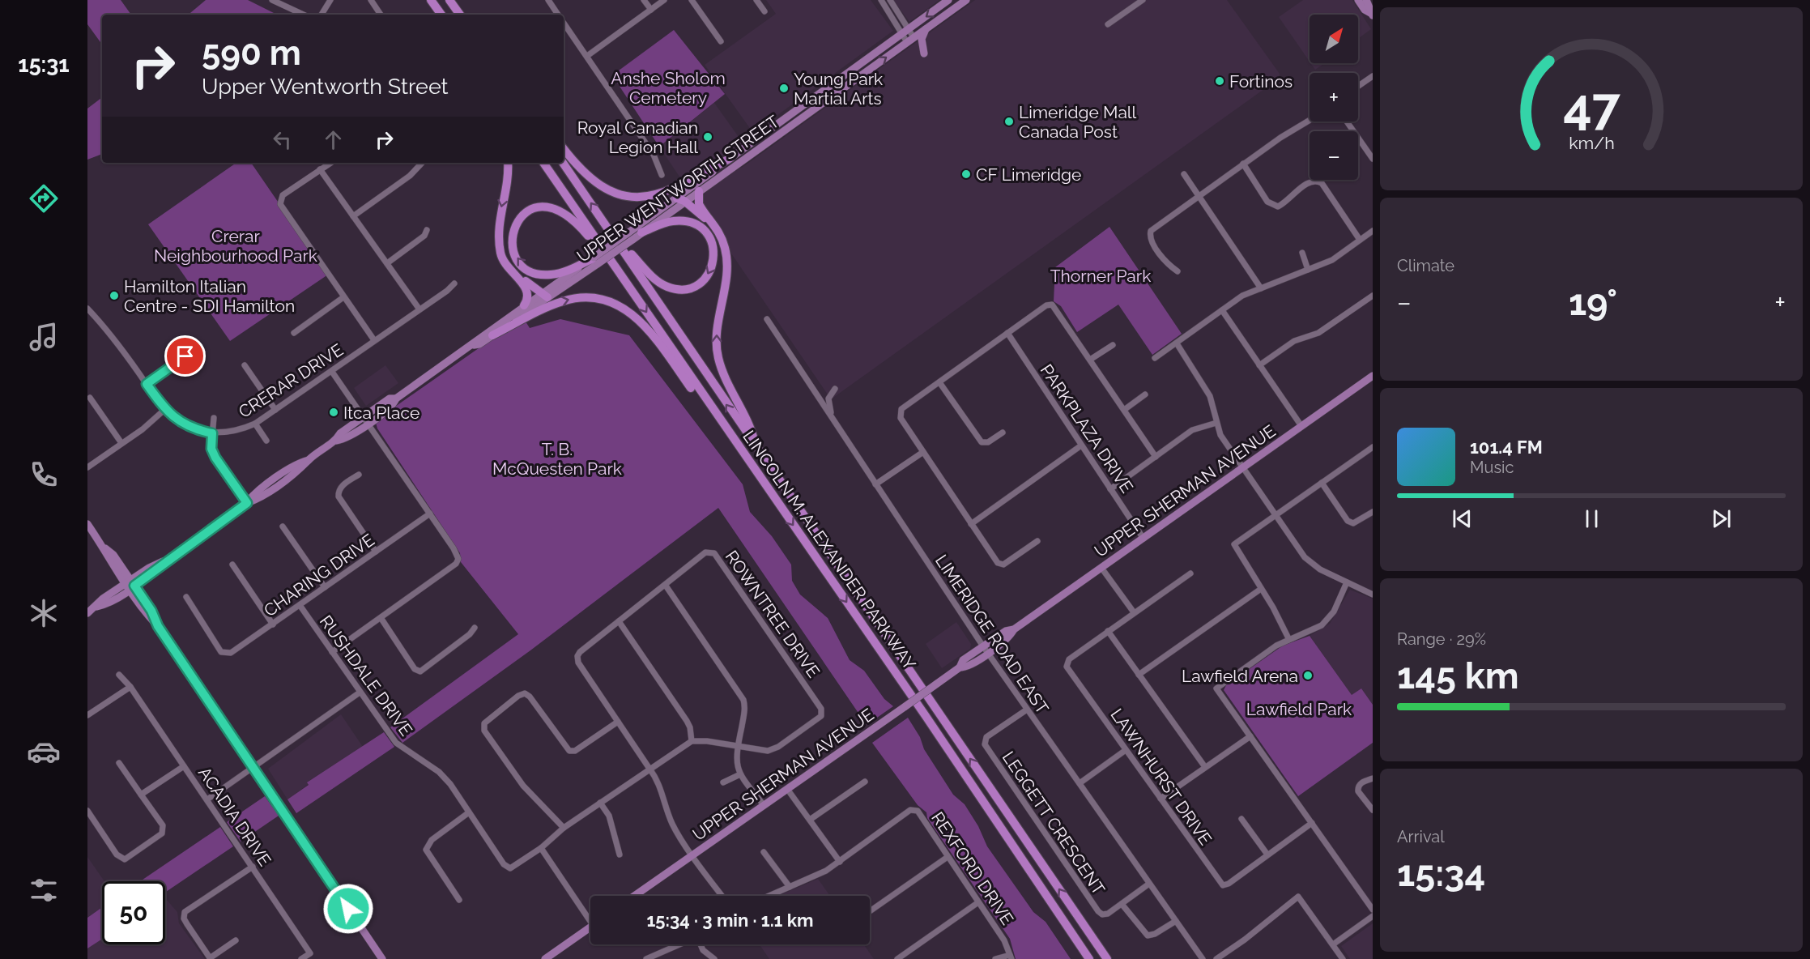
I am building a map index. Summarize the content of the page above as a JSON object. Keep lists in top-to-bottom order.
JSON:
{
  "streets": {
    "highway": ["LINCOLN M. ALEXANDER PARKWAY"],
    "main road": ["UPPER WENTWORTH STREET", "UPPER SHERMAN AVENUE"],
    "street": [
      "CRERAR DRIVE",
      "PARKPLAZA DRIVE",
      "CHARING DRIVE",
      "ROWNTREE DRIVE",
      "LIMERIDGE ROAD EAST",
      "RUSHDALE DRIVE",
      "LAWNHURST DRIVE",
      "ACADIA DRIVE",
      "LEGGETT CRESCENT",
      "REXFORD DRIVE"
    ]
  },
  "crossings": [
    ["PARKPLAZA DRIVE", "UPPER SHERMAN AVENUE"],
    ["UPPER SHERMAN AVENUE", "ROWNTREE DRIVE"],
    ["UPPER SHERMAN AVENUE", "LIMERIDGE ROAD EAST"],
    ["CHARING DRIVE", "RUSHDALE DRIVE"],
    ["ROWNTREE DRIVE", "RUSHDALE DRIVE"],
    ["LIMERIDGE ROAD EAST", "LEGGETT CRESCENT"]
  ],
  "parks": [
    "Anshe Sholom Cemetery",
    "Crerar Neighbourhood Park",
    "Thorner Park",
    "T. B. McQuesten Park",
    "Lawfield Park"
  ],
  "places": [
    "Fortinos",
    "Young Park Martial Arts",
    "Limeridge Mall Canada Post",
    "Royal Canadian Legion Hall",
    "CF Limeridge",
    "Hamilton Italian Centre - SDI Hamilton",
    "Itca Place",
    "Lawfield Arena"
  ],
  "north": "top right",
  "page": {
    "tabs": "15:31",
    "map_buttons": ["+", "−"],
    "turn": ["590 m", "Upper Wentworth Street"],
    "tile": [
      "Climate",
      ["Range · 29%", "145 km"],
      ["Arrival", "15:34"]
    ],
    "heat": ["−", "19°", "+"],
    "song": ["101.4 FM", "Music"],
    "limit": "50",
    "trip": "15:34 · 3 min · 1.1 km",
    "gauge": ["47", "km/h"]
  }
}
